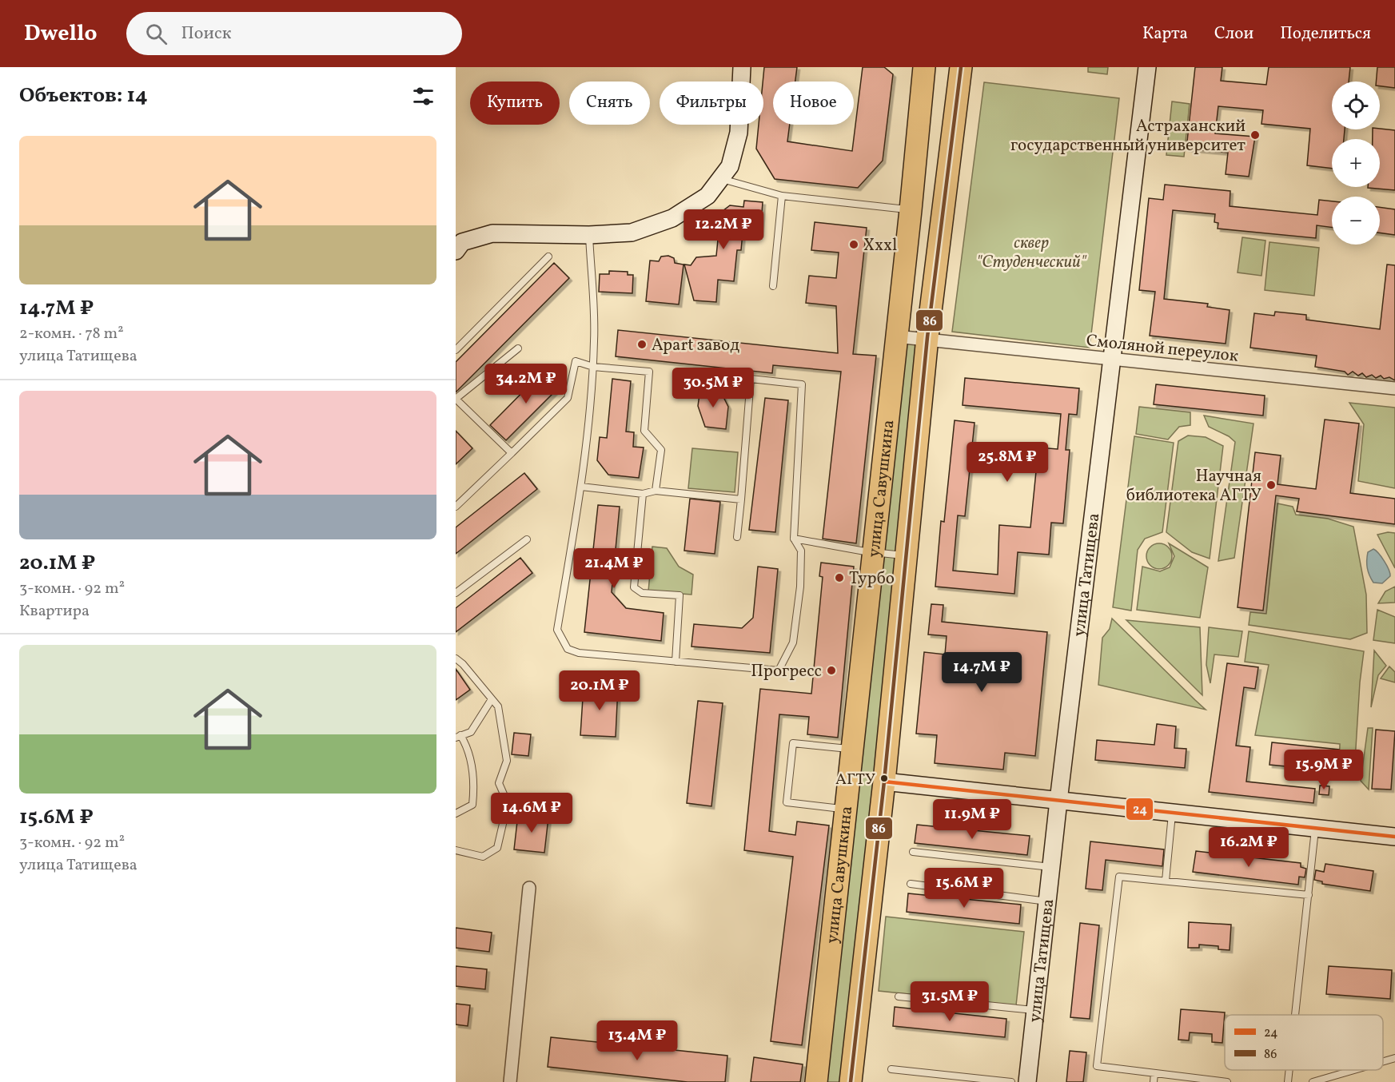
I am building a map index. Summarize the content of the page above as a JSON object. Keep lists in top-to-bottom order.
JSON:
{
  "streets": {
    "highway": ["улица Савушкина"],
    "main road": ["улица Татищева"],
    "street": ["Смоляной переулок"]
  },
  "crossings": [
    ["Смоляной переулок", "улица Савушкина"],
    ["Смоляной переулок", "улица Татищева"]
  ],
  "parks": ["сквер \"Студенческий\""],
  "places": [
    "Астраханский государственный университет",
    "Xxxl",
    "Apart завод",
    "Научная библиотека АГТУ",
    "Турбо",
    "Прогресс",
    "АГТУ"
  ],
  "lines": ["transit line 86", "transit line 24"],
  "legend": ["24", "86"],
  "page": {
    "header": "Dwello",
    "search": "Поиск",
    "nav": ["Карта", "Слои", "Поделиться"],
    "heading": "Объектов: 14",
    "map_buttons": ["+", "−"],
    "chip": [
      "Купить",
      "Снять",
      "Фильтры",
      "Новое"
    ],
    "list": [
      {
        "name": "14.7M ₽",
        "note": "2-комн. · 78 m² · улица Татищева"
      },
      {
        "name": "20.1M ₽",
        "note": "3-комн. · 92 m² · Квартира"
      },
      {
        "name": "15.6M ₽",
        "note": "3-комн. · 92 m² · улица Татищева"
      }
    ],
    "price": [
      "12.2M ₽",
      "34.2M ₽",
      "30.5M ₽",
      "25.8M ₽",
      "21.4M ₽",
      "14.7M ₽",
      "20.1M ₽",
      "15.9M ₽",
      "14.6M ₽",
      "11.9M ₽",
      "16.2M ₽",
      "15.6M ₽",
      "31.5M ₽",
      "13.4M ₽"
    ]
  }
}
